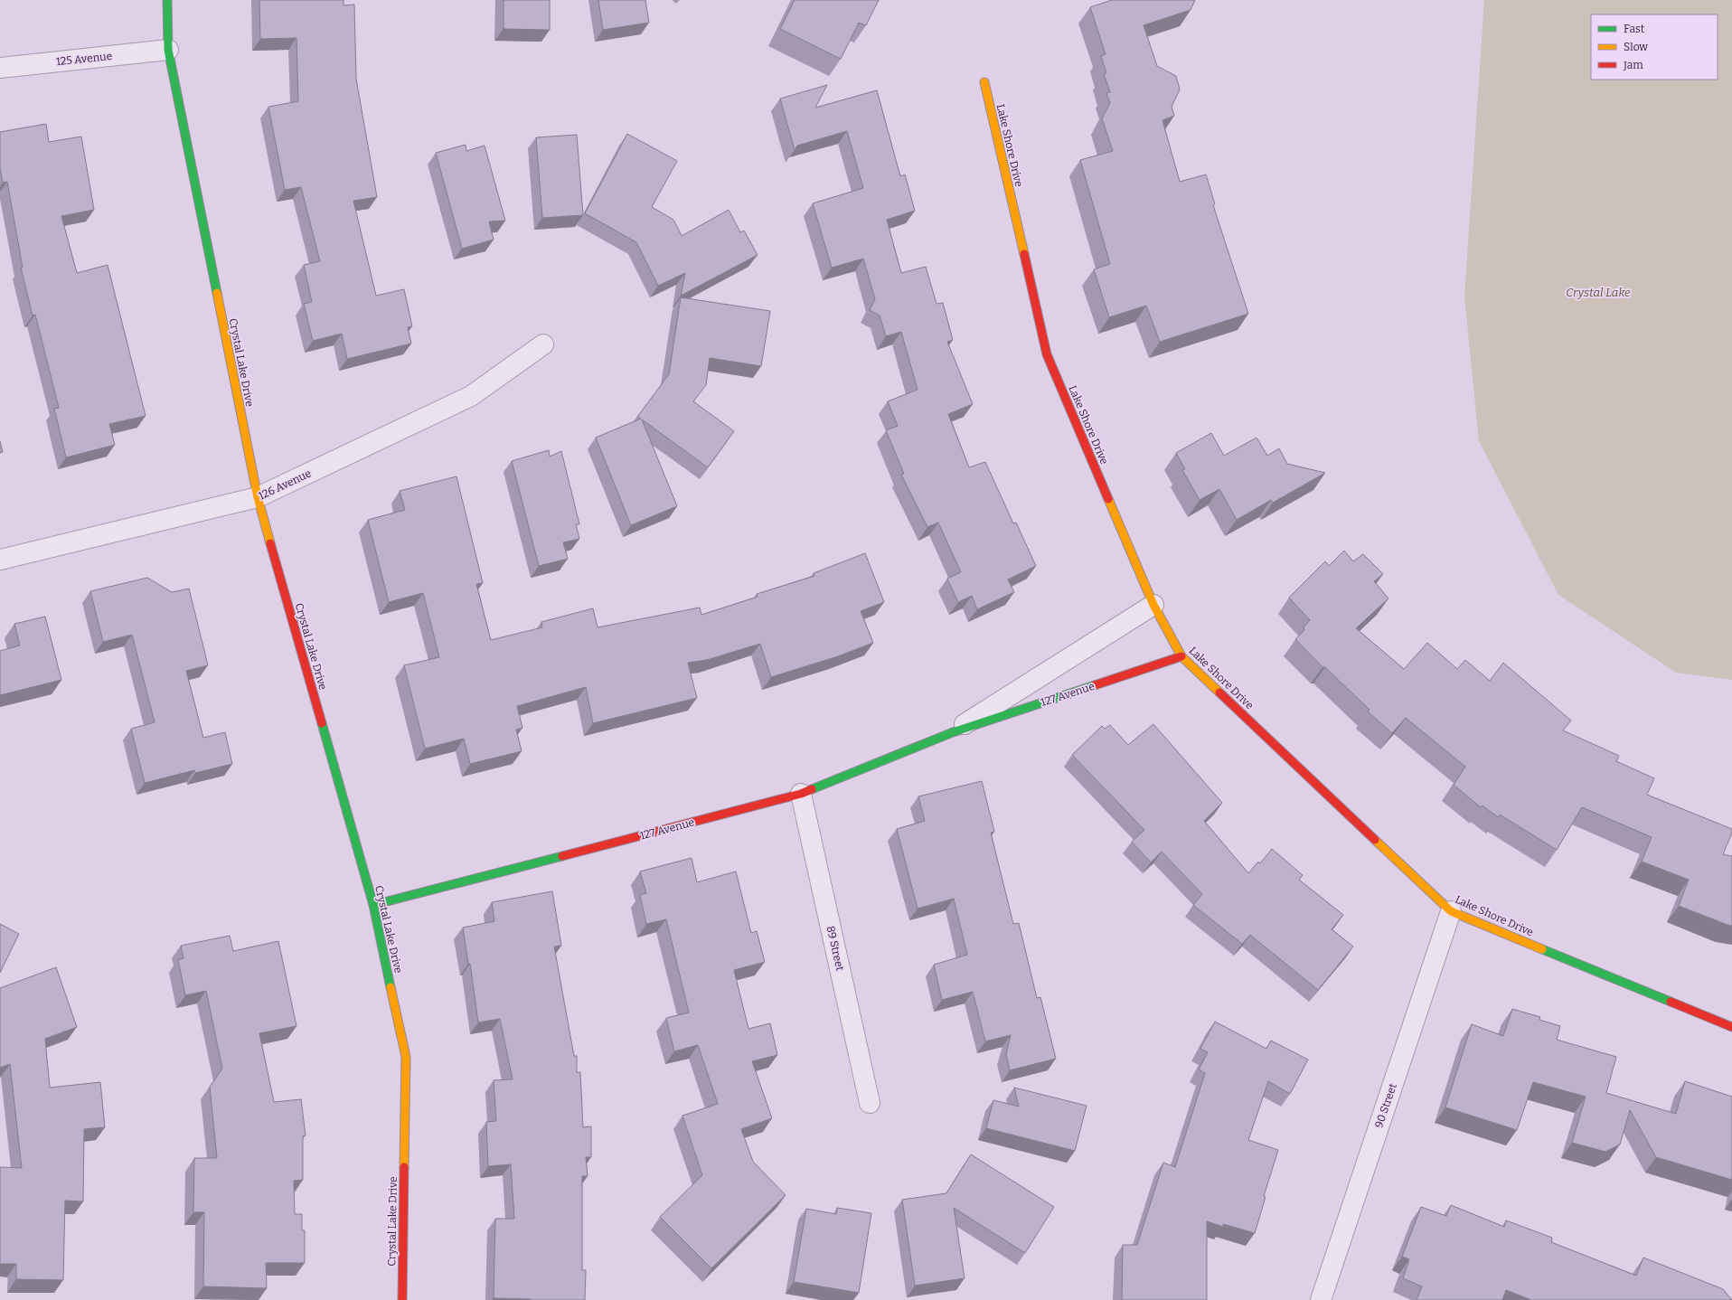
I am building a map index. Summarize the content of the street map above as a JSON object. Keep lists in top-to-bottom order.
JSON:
{
  "streets": {
    "street": [
      "125 Avenue",
      "Lake Shore Drive",
      "Crystal Lake Drive",
      "126 Avenue",
      "127 Avenue",
      "89 Street",
      "90 Street"
    ]
  },
  "crossings": [
    ["125 Avenue", "Crystal Lake Drive"],
    ["Lake Shore Drive", "127 Avenue"],
    ["Lake Shore Drive", "90 Street"],
    ["Crystal Lake Drive", "126 Avenue"],
    ["Crystal Lake Drive", "127 Avenue"],
    ["127 Avenue", "89 Street"]
  ],
  "water": ["Crystal Lake"],
  "legend": ["Fast", "Slow", "Jam"]
}
